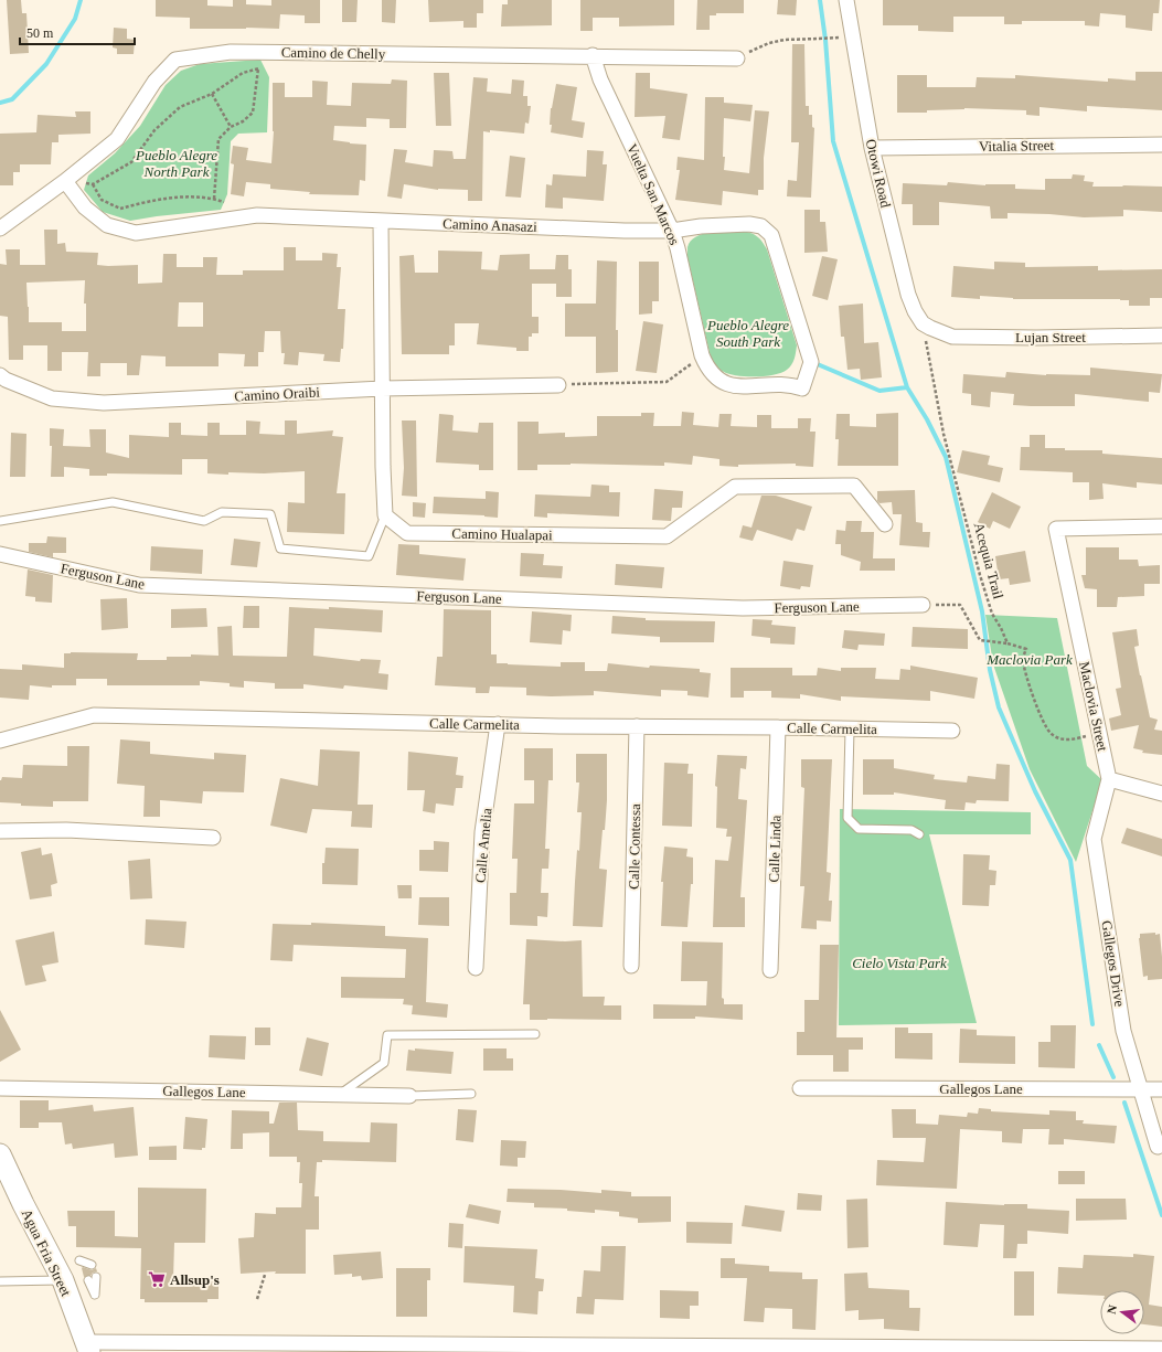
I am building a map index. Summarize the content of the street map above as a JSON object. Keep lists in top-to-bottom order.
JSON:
{
  "streets": {
    "street": [
      "Camino de Chelly",
      "Vitalia Street",
      "Otowi Road",
      "Vuelta San Marcos",
      "Camino Anasazi",
      "Lujan Street",
      "Camino Oraibi",
      "Camino Hualapai",
      "Ferguson Lane",
      "Maclovia Street",
      "Calle Carmelita",
      "Calle Amelia",
      "Calle Contessa",
      "Calle Linda",
      "Gallegos Drive",
      "Gallegos Lane",
      "Agua Fria Street"
    ],
    "path": ["Acequia Trail"]
  },
  "crossings": [
    ["Camino de Chelly", "Vuelta San Marcos"],
    ["Camino de Chelly", "Camino Anasazi"],
    ["Vitalia Street", "Otowi Road"],
    ["Otowi Road", "Lujan Street"],
    ["Otowi Road", "Acequia Trail"],
    ["Vuelta San Marcos", "Camino Anasazi"],
    ["Lujan Street", "Acequia Trail"],
    ["Maclovia Street", "Gallegos Drive"],
    ["Calle Carmelita", "Calle Amelia"],
    ["Calle Carmelita", "Calle Contessa"],
    ["Calle Carmelita", "Calle Linda"],
    ["Gallegos Drive", "Gallegos Lane"]
  ],
  "parks": [
    "Pueblo Alegre North Park",
    "Pueblo Alegre South Park",
    "Maclovia Park",
    "Cielo Vista Park"
  ],
  "places": {
    "supermarket": ["Allsup's"]
  },
  "scale_bar": "50 m",
  "north": "left"
}
